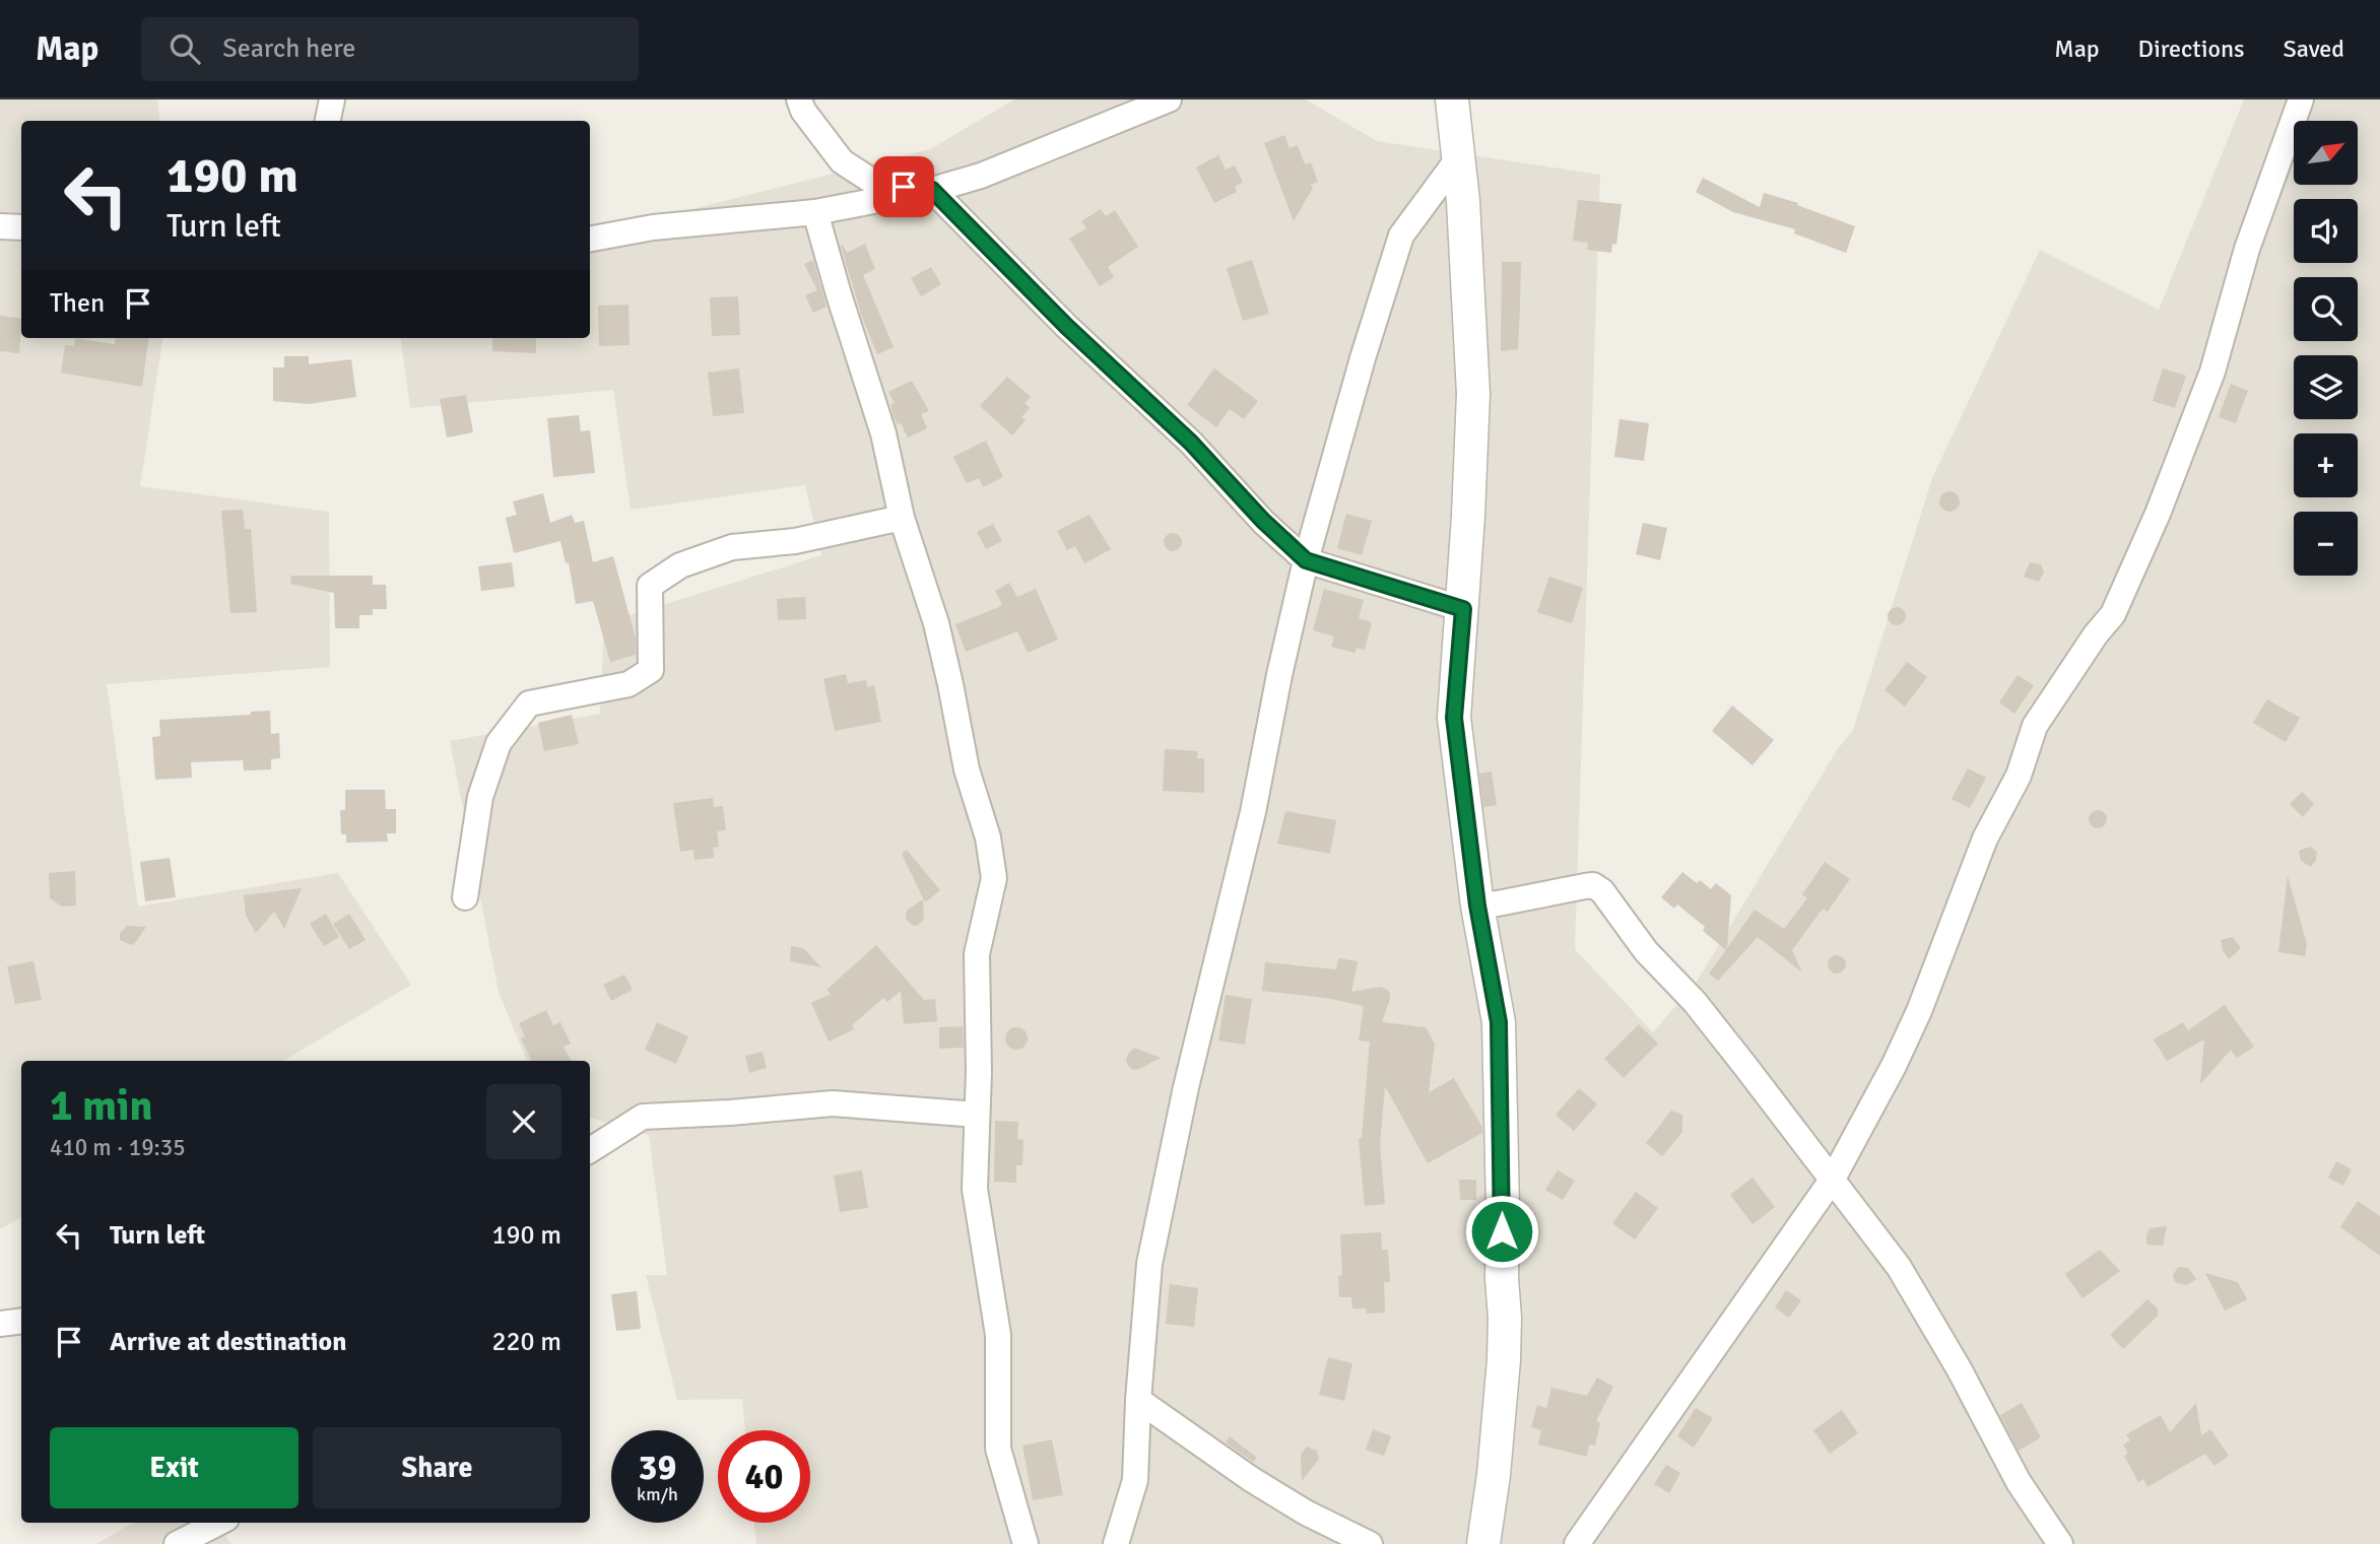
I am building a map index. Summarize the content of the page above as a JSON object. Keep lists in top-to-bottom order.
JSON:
{
  "north": "top right",
  "page": {
    "header": "Map",
    "search": "Search here",
    "nav": ["Map", "Directions", "Saved"],
    "map_buttons": ["+", "−"],
    "turn": ["190 m", "Turn left"],
    "then": "Then",
    "heading": ["1 min", "410 m · 19:35"],
    "list": [
      {
        "name": "Turn left",
        "value": "190 m"
      },
      {
        "name": "Arrive at destination",
        "value": "220 m"
      }
    ],
    "buttons": ["Exit", "Share"],
    "speed": "39 km/h",
    "limit": "40"
  }
}
